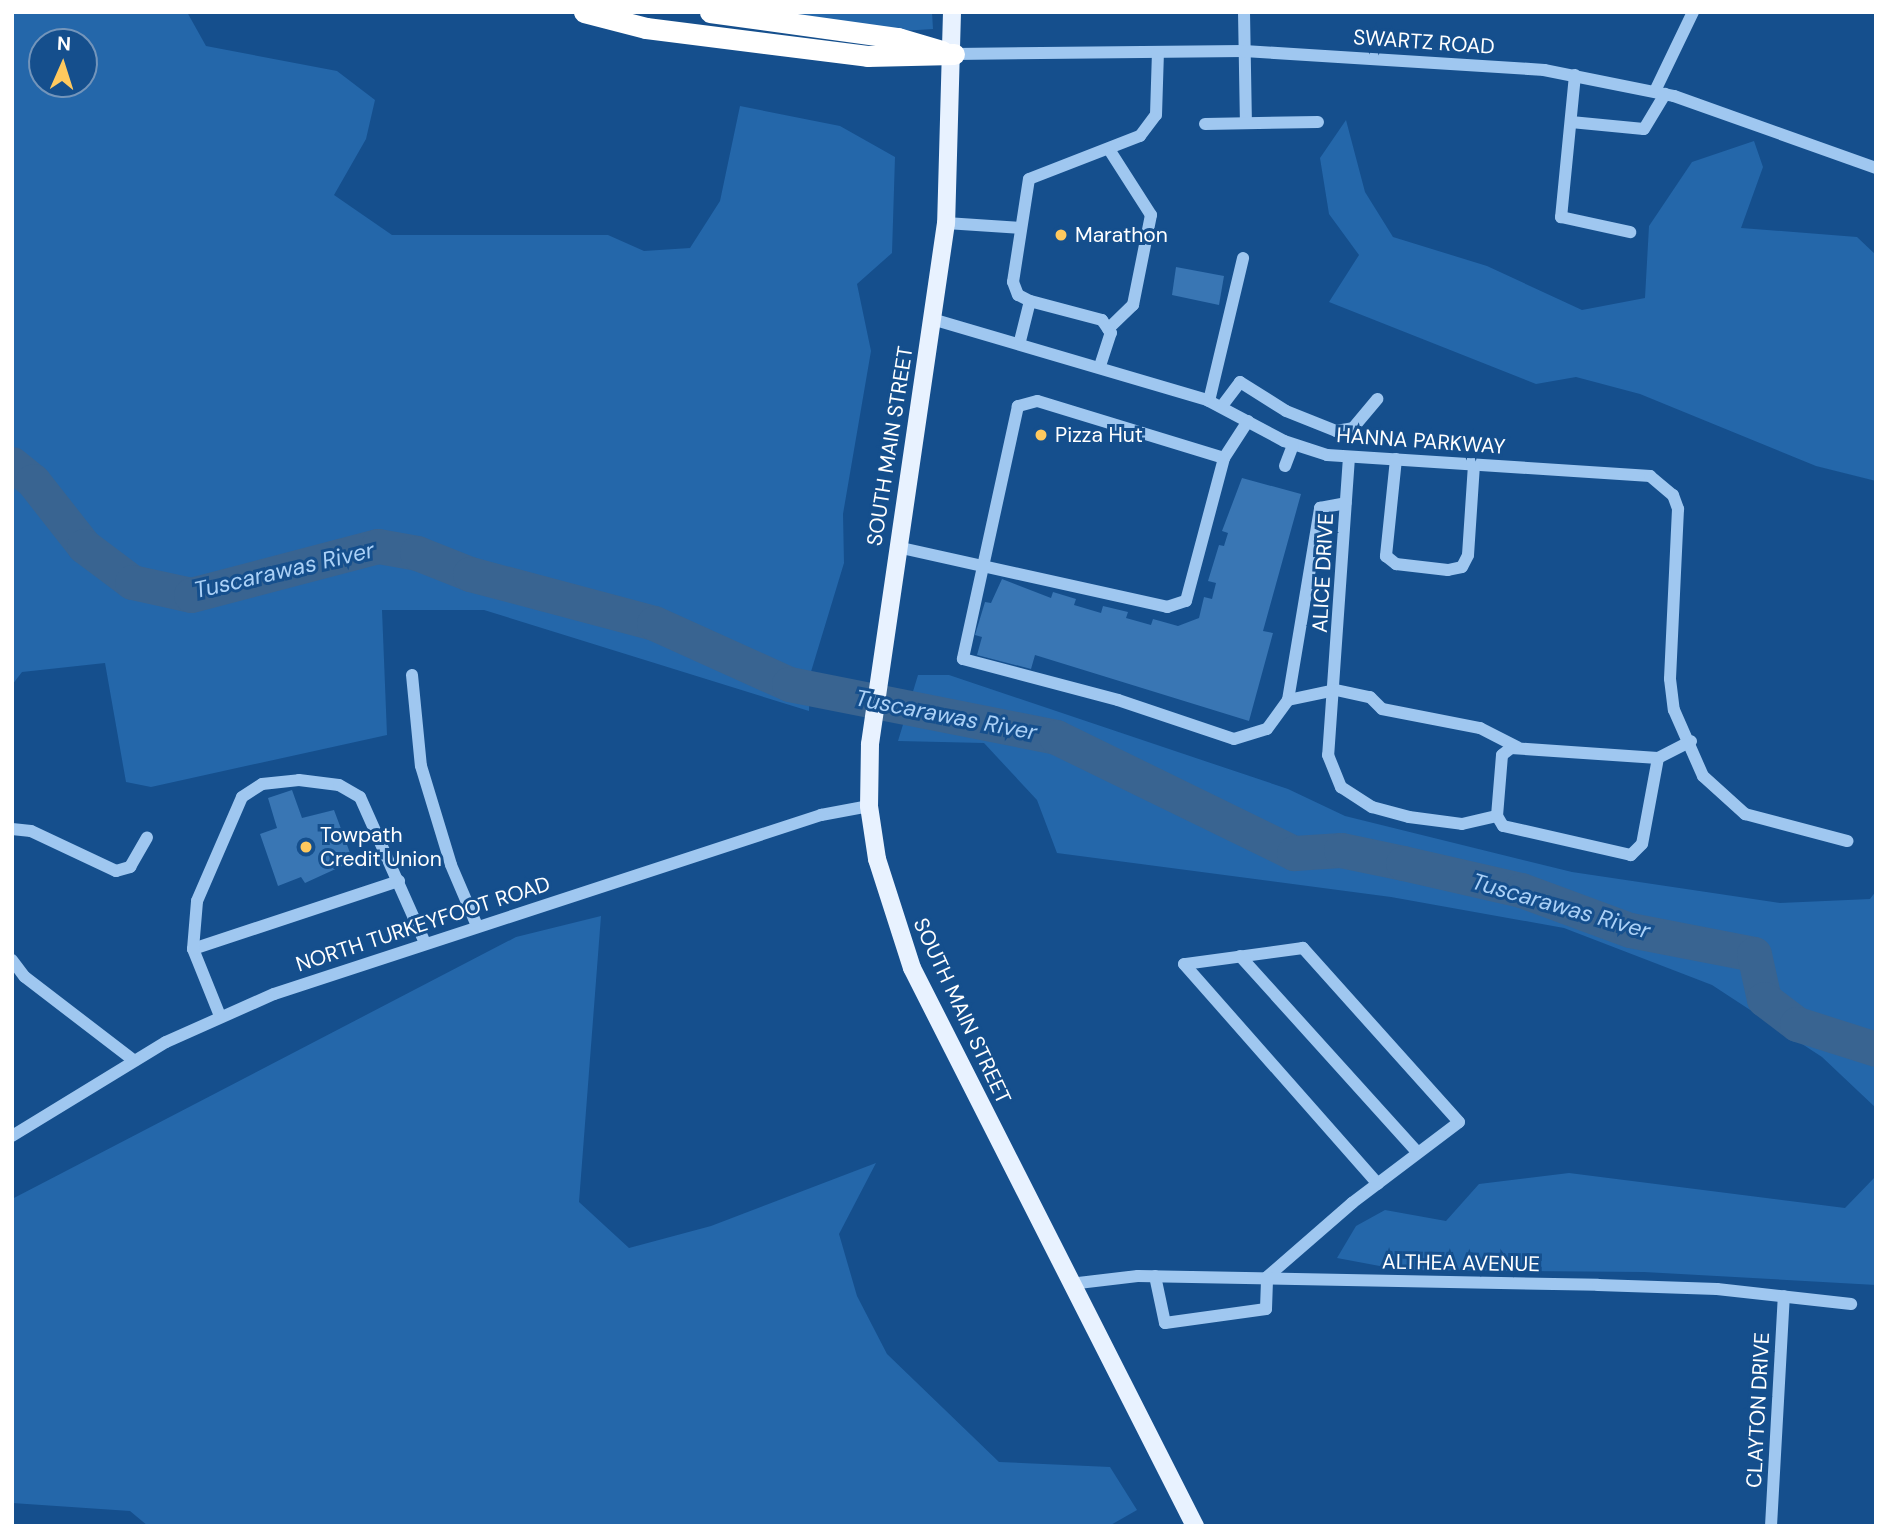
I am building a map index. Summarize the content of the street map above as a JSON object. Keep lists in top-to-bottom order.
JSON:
{
  "streets": {
    "main road": ["SOUTH MAIN STREET"],
    "street": [
      "SWARTZ ROAD",
      "HANNA PARKWAY",
      "ALICE DRIVE",
      "NORTH TURKEYFOOT ROAD",
      "ALTHEA AVENUE",
      "CLAYTON DRIVE"
    ]
  },
  "crossings": [
    ["SWARTZ ROAD", "SOUTH MAIN STREET"],
    ["HANNA PARKWAY", "SOUTH MAIN STREET"],
    ["HANNA PARKWAY", "ALICE DRIVE"],
    ["SOUTH MAIN STREET", "NORTH TURKEYFOOT ROAD"],
    ["SOUTH MAIN STREET", "ALTHEA AVENUE"],
    ["ALTHEA AVENUE", "CLAYTON DRIVE"]
  ],
  "water": ["Tuscarawas River"],
  "places": ["Marathon", "Pizza Hut", "Towpath Credit Union"],
  "north": "top"
}
